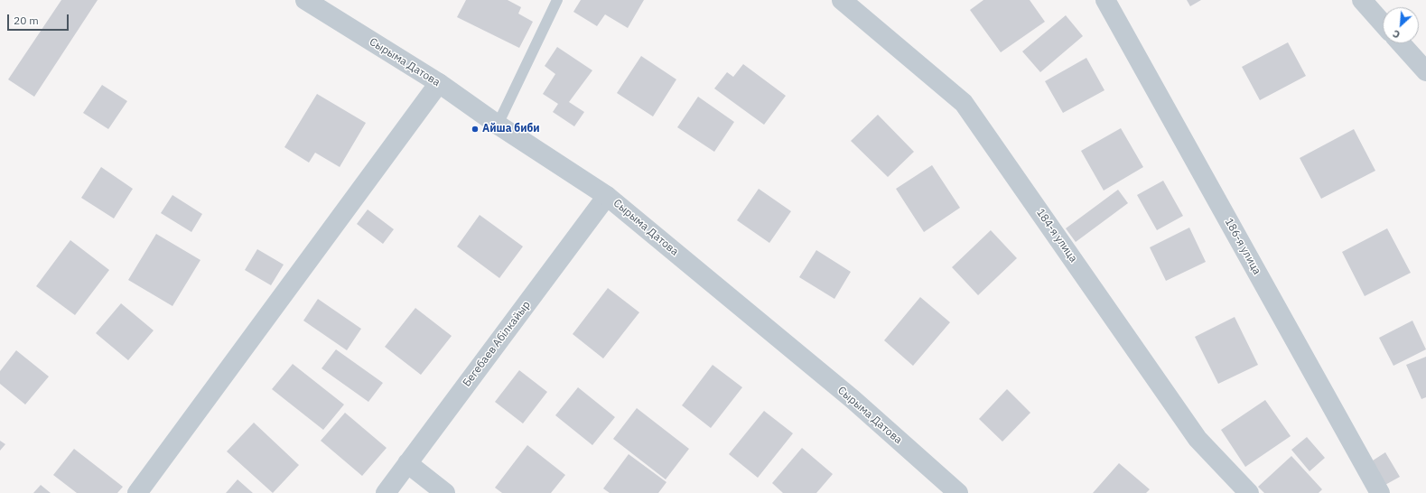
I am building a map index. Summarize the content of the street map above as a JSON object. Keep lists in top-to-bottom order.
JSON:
{
  "streets": {
    "street": [
      "Сырыма Датова",
      "184-я улица",
      "186-я улица",
      "Бегебаев Абілкайыр"
    ]
  },
  "crossings": [
    ["Сырыма Датова", "Бегебаев Абілкайыр"]
  ],
  "places": ["Айша биби"],
  "scale_bar": "20 m",
  "north": "bottom left"
}
